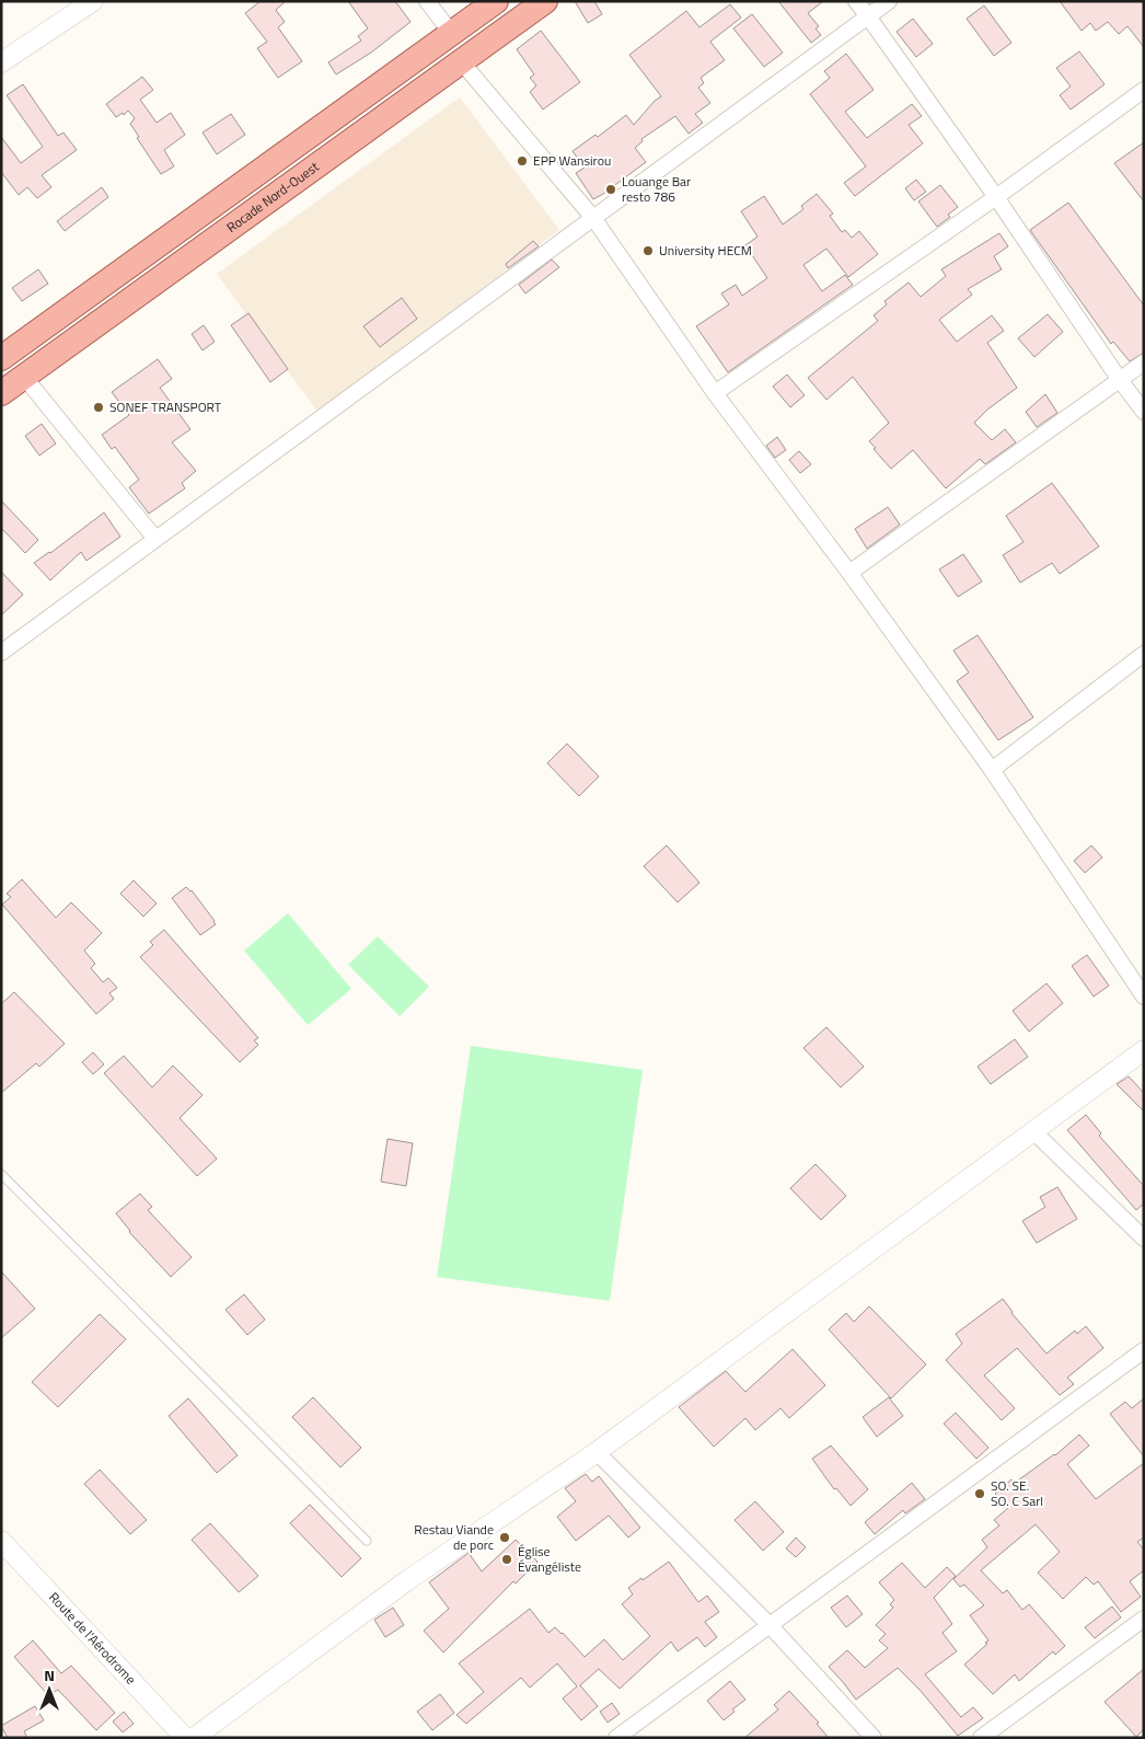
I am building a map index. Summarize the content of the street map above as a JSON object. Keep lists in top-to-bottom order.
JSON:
{
  "streets": {
    "main road": ["Rocade Nord-Ouest"],
    "street": ["Route de l'Aérodrome"]
  },
  "places": [
    "EPP Wansirou",
    "Louange Bar resto 786",
    "University HECM",
    "SONEF TRANSPORT",
    "SO. SE. SO. C Sarl",
    "Restau Viande de porc",
    "Église Évangéliste"
  ],
  "north": "top"
}
